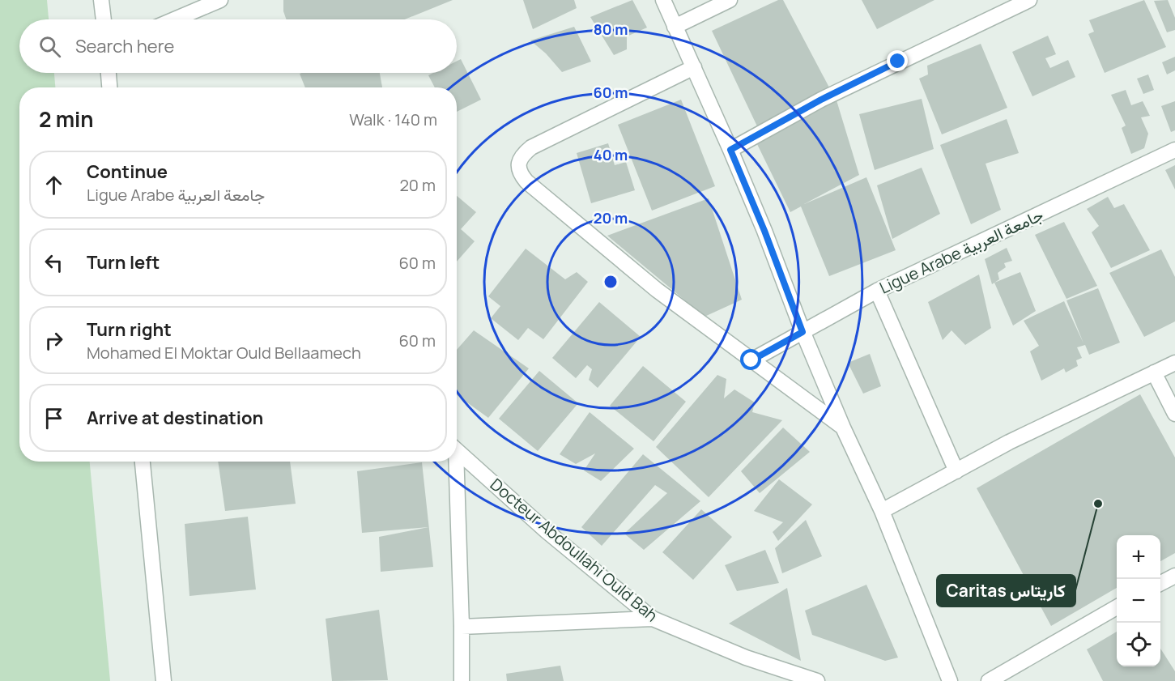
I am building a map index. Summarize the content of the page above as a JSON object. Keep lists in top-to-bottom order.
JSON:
{
  "streets": {
    "street": ["Ligue Arabe جامعة العربية", "Docteur Abdoullahi Ould Bah"]
  },
  "places": ["Caritas كاريتاس"],
  "page": {
    "search": "Search here",
    "heading": ["2 min", "Walk · 140 m"],
    "list": [
      ["Continue", "Ligue Arabe جامعة العربية", "20 m"],
      ["Turn left", "60 m"],
      ["Turn right", "Mohamed El Moktar Ould Bellaamech", "60 m"],
      "Arrive at destination"
    ],
    "map_buttons": ["+", "−"]
  },
  "rings": [
    "80 m",
    "60 m",
    "40 m",
    "20 m"
  ]
}
